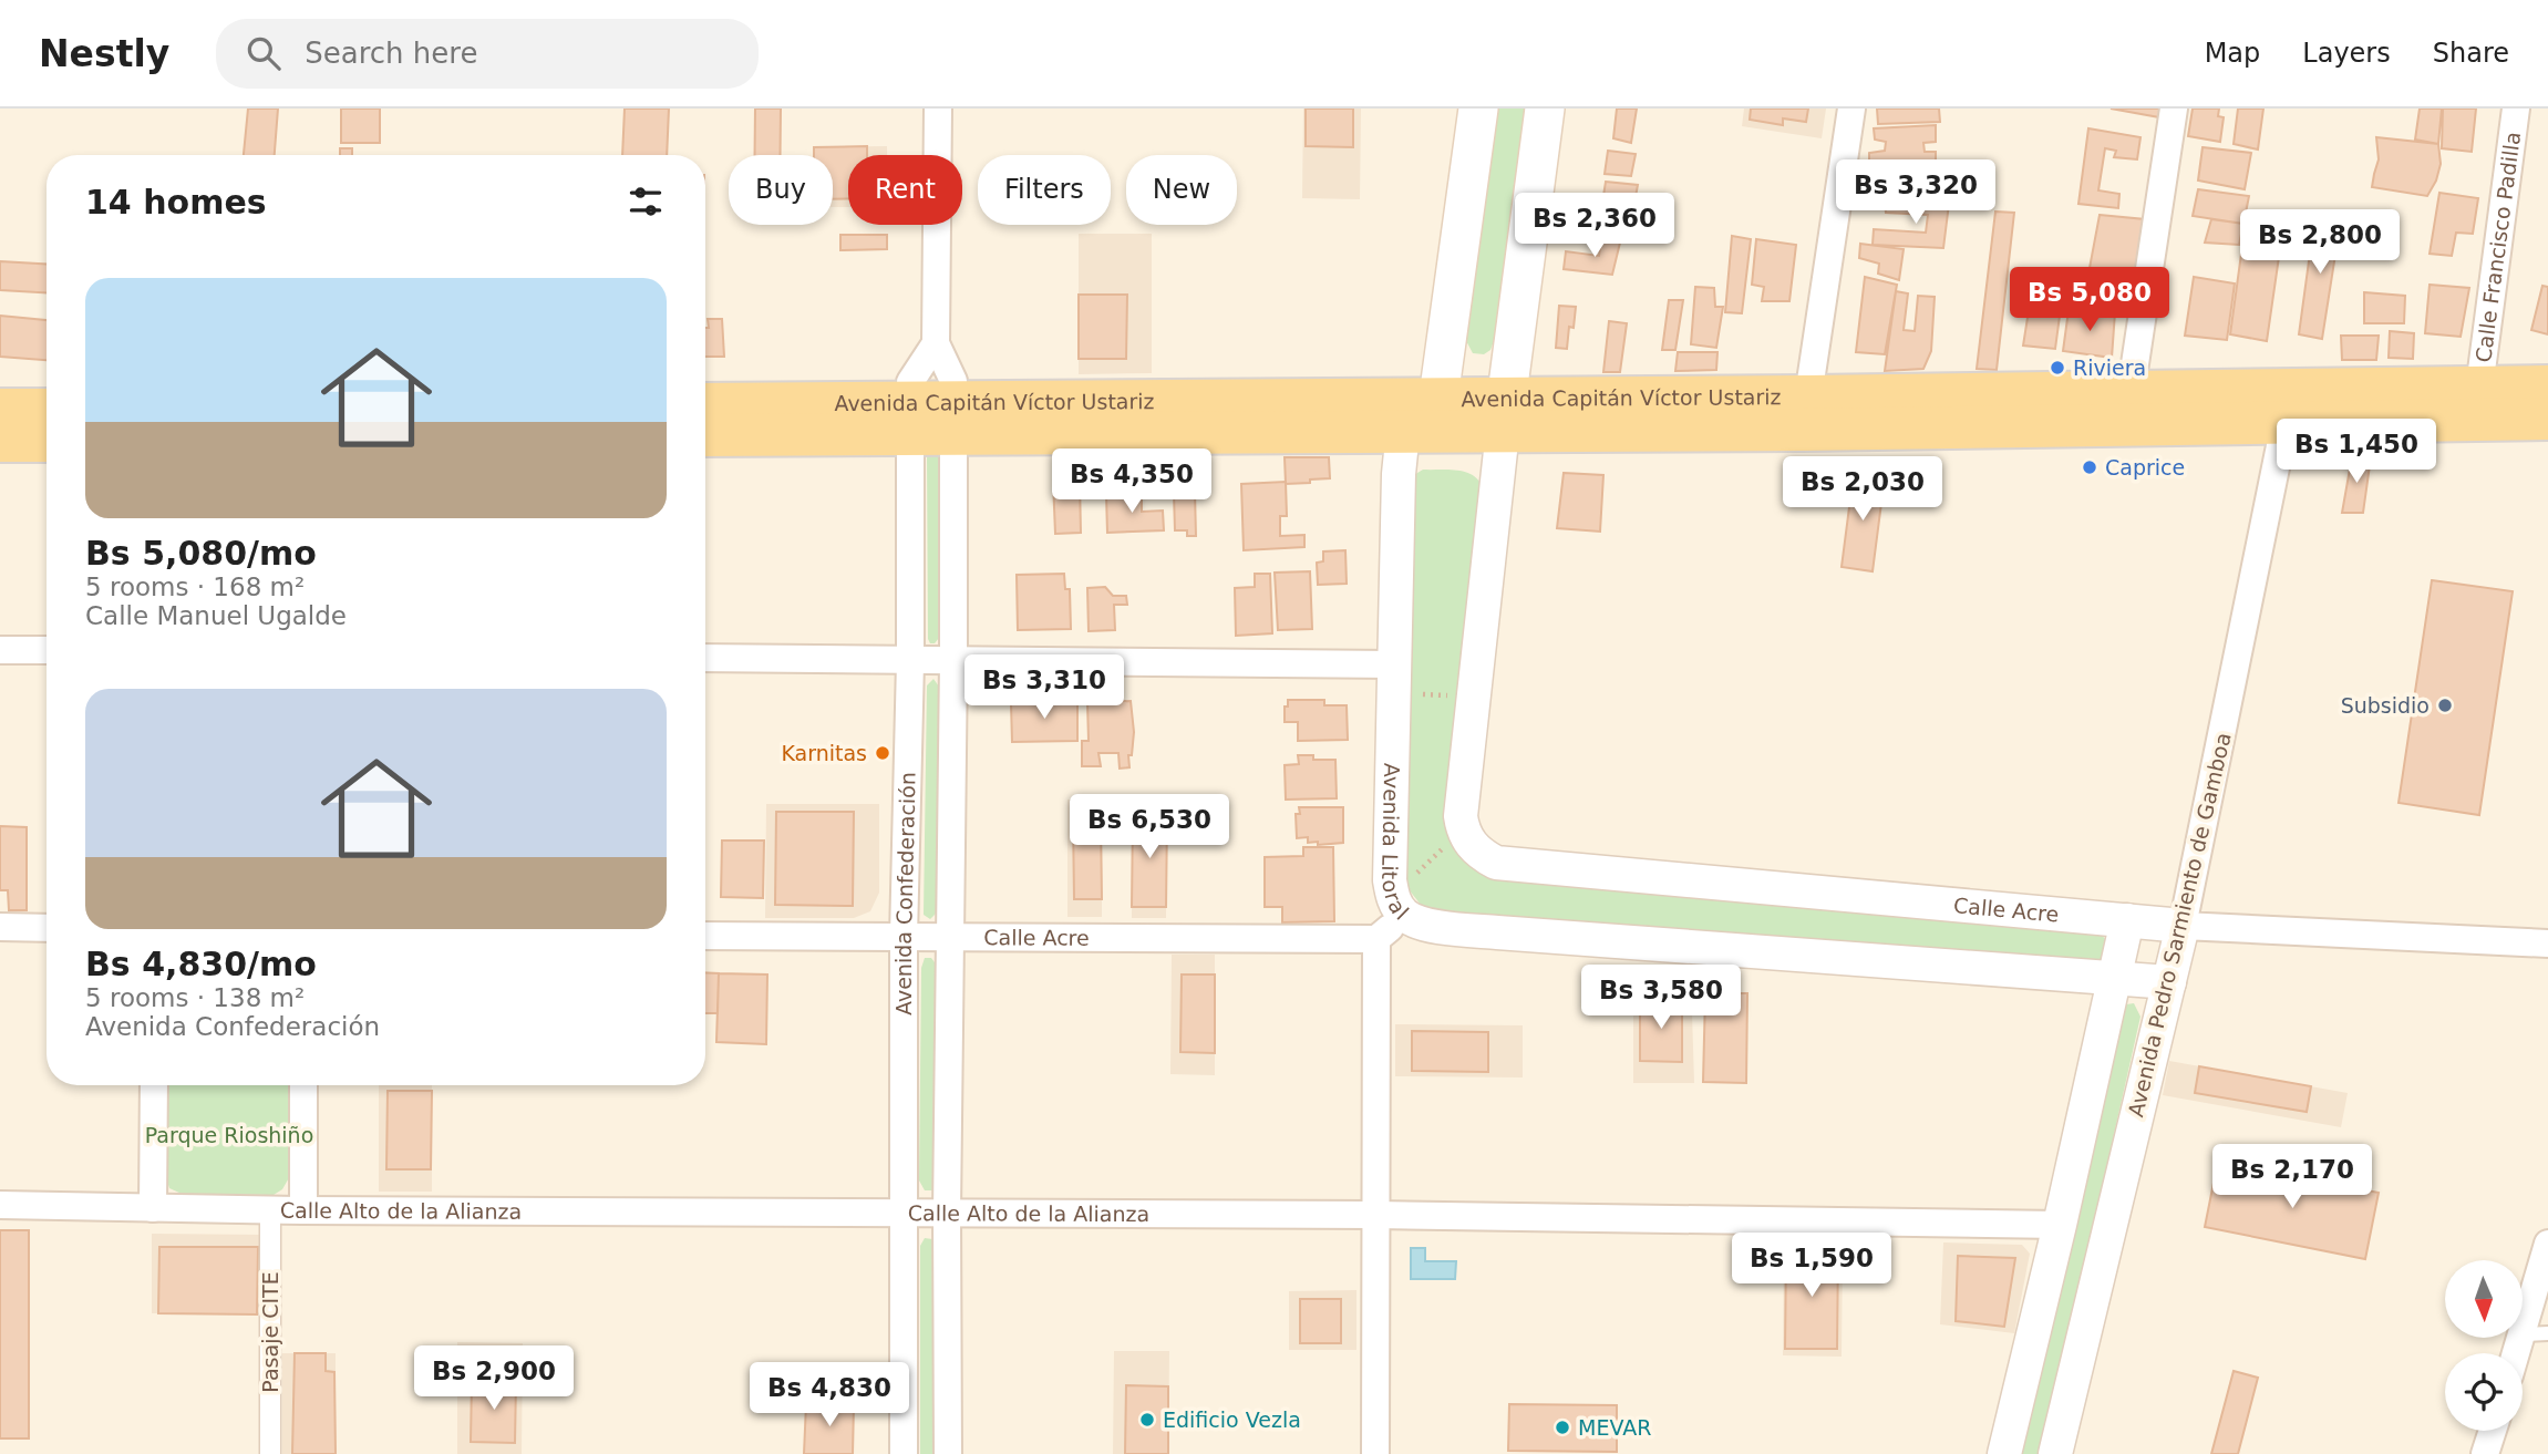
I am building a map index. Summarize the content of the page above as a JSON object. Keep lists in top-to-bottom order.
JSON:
{
  "streets": {
    "main road": ["Avenida Capitán Víctor Ustariz", "Avenida Litoral"],
    "street": [
      "Calle Francisco Padilla",
      "Avenida Confederación",
      "Calle Acre",
      "Avenida Pedro Sarmiento de Gamboa",
      "Calle Alto de la Alianza",
      "Pasaje CITE"
    ]
  },
  "crossings": [
    ["Calle Francisco Padilla", "Avenida Capitán Víctor Ustariz"],
    ["Avenida Capitán Víctor Ustariz", "Avenida Litoral"],
    ["Avenida Capitán Víctor Ustariz", "Avenida Confederación"],
    ["Avenida Capitán Víctor Ustariz", "Avenida Pedro Sarmiento de Gamboa"],
    ["Avenida Litoral", "Calle Acre"],
    ["Avenida Litoral", "Calle Alto de la Alianza"],
    ["Avenida Confederación", "Calle Acre"],
    ["Avenida Confederación", "Calle Alto de la Alianza"],
    ["Calle Acre", "Avenida Pedro Sarmiento de Gamboa"],
    ["Calle Alto de la Alianza", "Pasaje CITE"]
  ],
  "parks": ["Parque Rioshiño"],
  "places": [
    "Riviera",
    "Caprice",
    "Subsidio",
    "Karnitas",
    "Edificio Vezla",
    "MEVAR"
  ],
  "north": "bottom",
  "page": {
    "header": "Nestly",
    "search": "Search here",
    "nav": ["Map", "Layers", "Share"],
    "chip": [
      "Buy",
      "Rent",
      "Filters",
      "New"
    ],
    "heading": "14 homes",
    "price": [
      "Bs 3,320",
      "Bs 2,360",
      "Bs 2,800",
      "Bs 5,080",
      "Bs 1,450",
      "Bs 4,350",
      "Bs 2,030",
      "Bs 3,310",
      "Bs 6,530",
      "Bs 3,580",
      "Bs 2,170",
      "Bs 1,590",
      "Bs 2,900",
      "Bs 4,830"
    ],
    "list": [
      {
        "name": "Bs 5,080/mo",
        "note": "5 rooms · 168 m² · Calle Manuel Ugalde"
      },
      {
        "name": "Bs 4,830/mo",
        "note": "5 rooms · 138 m² · Avenida Confederación"
      }
    ]
  }
}
